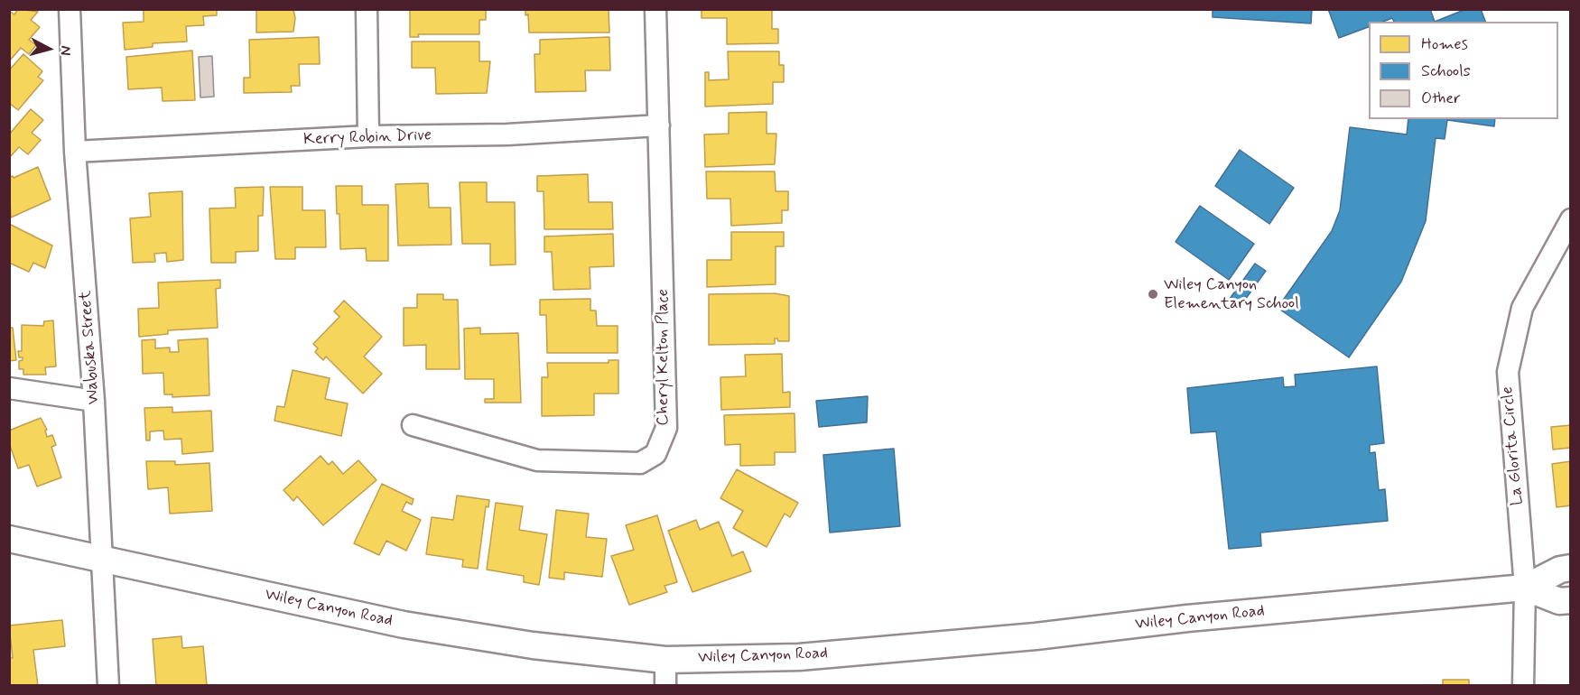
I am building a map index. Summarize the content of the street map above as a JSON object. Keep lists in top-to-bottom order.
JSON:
{
  "streets": {
    "street": [
      "Kerry Robin Drive",
      "Wabuska Street",
      "Cheryl Kelton Place",
      "La Glorita Circle",
      "Wiley Canyon Road"
    ]
  },
  "crossings": [
    ["Kerry Robin Drive", "Wabuska Street"],
    ["Kerry Robin Drive", "Cheryl Kelton Place"],
    ["Wabuska Street", "Wiley Canyon Road"],
    ["La Glorita Circle", "Wiley Canyon Road"]
  ],
  "places": ["Wiley Canyon Elementary School"],
  "legend": ["Homes", "Schools", "Other"],
  "north": "right"
}
